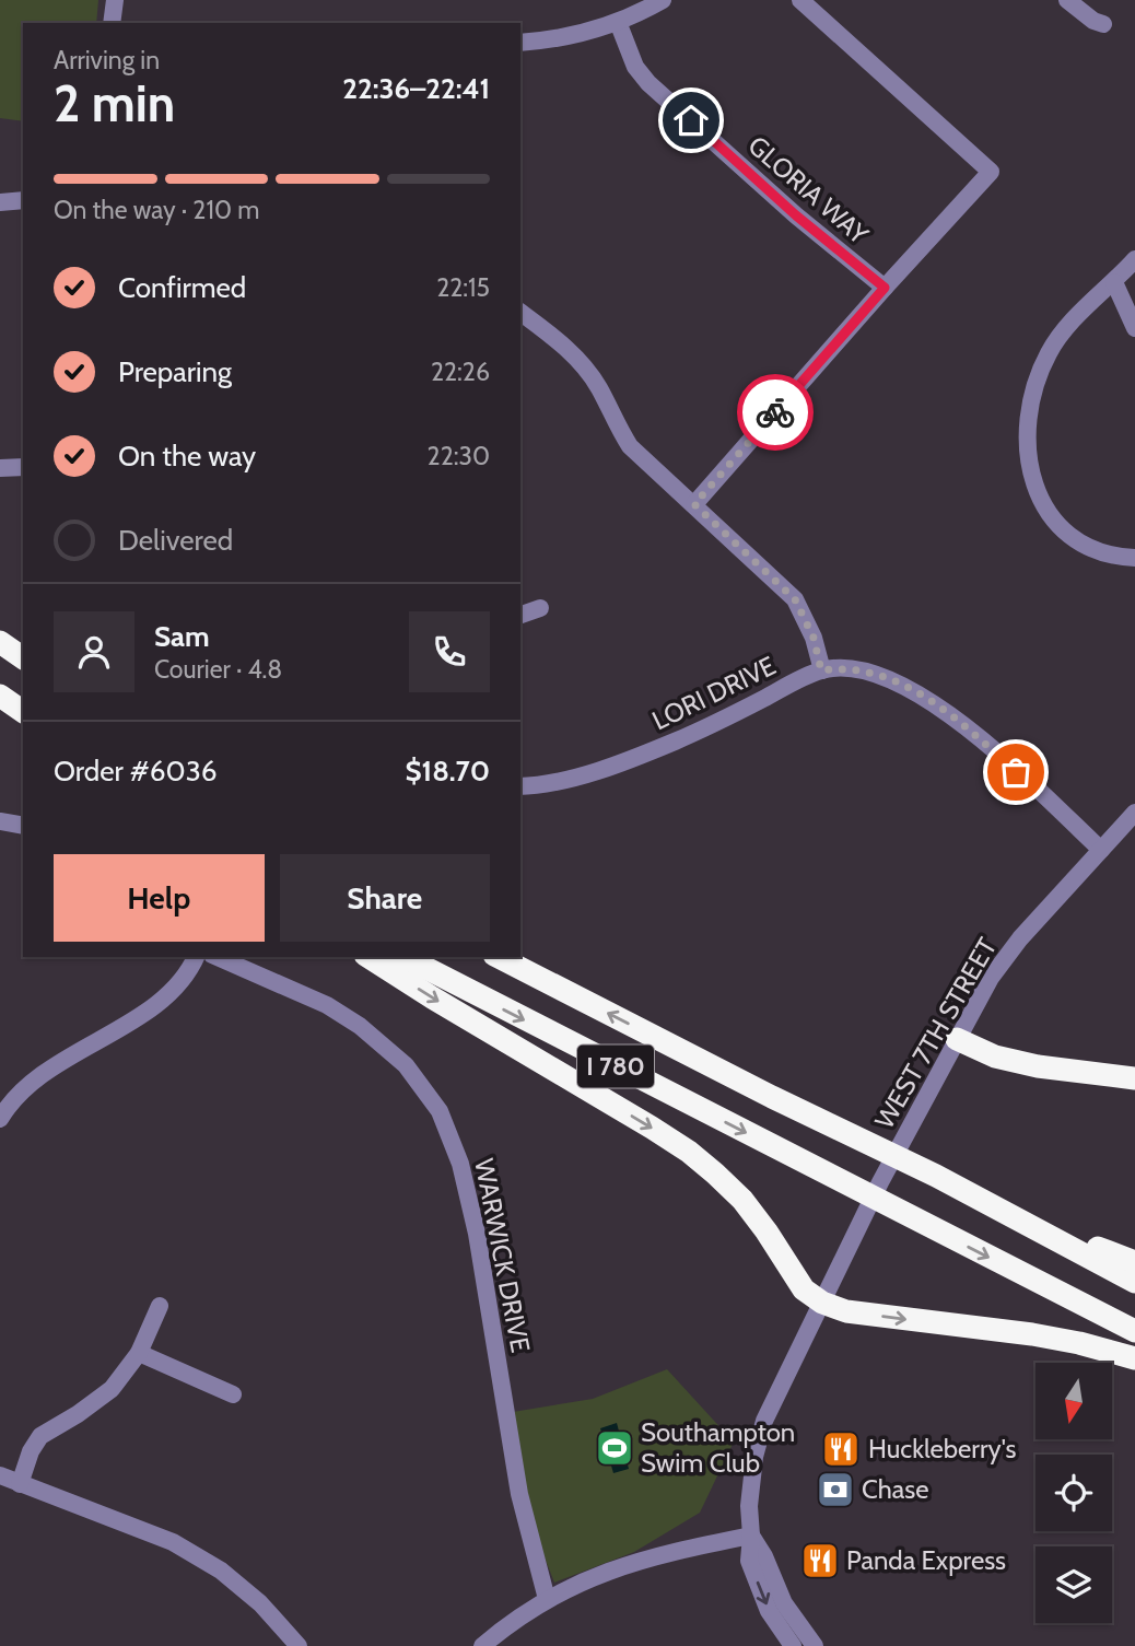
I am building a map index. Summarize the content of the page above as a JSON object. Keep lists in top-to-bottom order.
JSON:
{
  "streets": {
    "highway": ["I 780"],
    "street": [
      "GLORIA WAY",
      "LORI DRIVE",
      "WEST 7TH STREET",
      "WARWICK DRIVE"
    ]
  },
  "crossings": [
    ["LORI DRIVE", "WEST 7TH STREET"]
  ],
  "places": {
    "sports": ["Southampton Swim Club"],
    "restaurant": ["Huckleberry's", "Panda Express"],
    "bank": ["Chase"]
  },
  "north": "bottom",
  "page": {
    "heading": ["2 min", "Arriving in", "22:36–22:41"],
    "panel": [
      "Sam",
      "Courier · 4.8",
      "Order #6036",
      "$18.70"
    ],
    "bar": "On the way · 210 m",
    "list": [
      ["Confirmed", "22:15"],
      ["Preparing", "22:26"],
      ["On the way", "22:30"],
      "Delivered"
    ],
    "buttons": ["Help", "Share"]
  }
}
